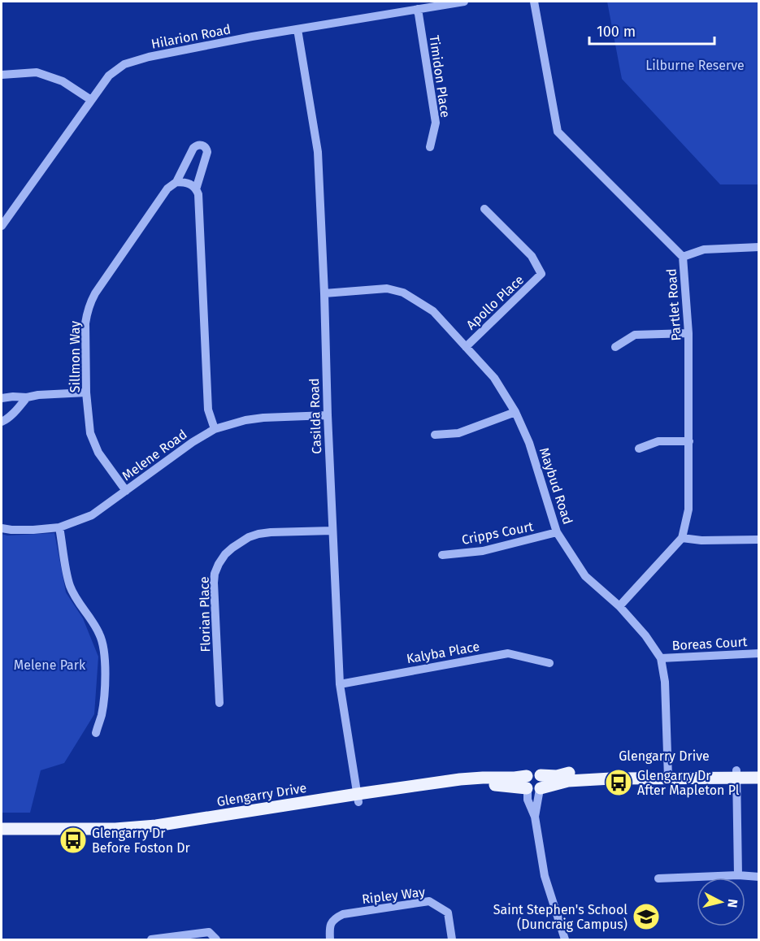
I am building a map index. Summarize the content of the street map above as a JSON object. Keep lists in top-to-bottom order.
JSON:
{
  "streets": {
    "main road": ["Glengarry Drive"],
    "street": [
      "Hilarion Road",
      "Timidon Place",
      "Apollo Place",
      "Partlet Road",
      "Sillmon Way",
      "Casilda Road",
      "Melene Road",
      "Maybud Road",
      "Cripps Court",
      "Florian Place",
      "Boreas Court",
      "Kalyba Place",
      "Ripley Way"
    ]
  },
  "crossings": [
    ["Hilarion Road", "Timidon Place"],
    ["Hilarion Road", "Casilda Road"],
    ["Apollo Place", "Maybud Road"],
    ["Partlet Road", "Maybud Road"],
    ["Sillmon Way", "Melene Road"],
    ["Casilda Road", "Melene Road"],
    ["Casilda Road", "Maybud Road"],
    ["Casilda Road", "Florian Place"],
    ["Casilda Road", "Kalyba Place"],
    ["Casilda Road", "Glengarry Drive"],
    ["Maybud Road", "Cripps Court"],
    ["Maybud Road", "Boreas Court"],
    ["Maybud Road", "Glengarry Drive"]
  ],
  "parks": ["Lilburne Reserve", "Melene Park"],
  "places": {
    "bus stop": ["Glengarry Dr After Mapleton Pl", "Glengarry Dr Before Foston Dr"],
    "school or university": ["Saint Stephen's School (Duncraig Campus)"]
  },
  "scale_bar": "100 m",
  "north": "right"
}
